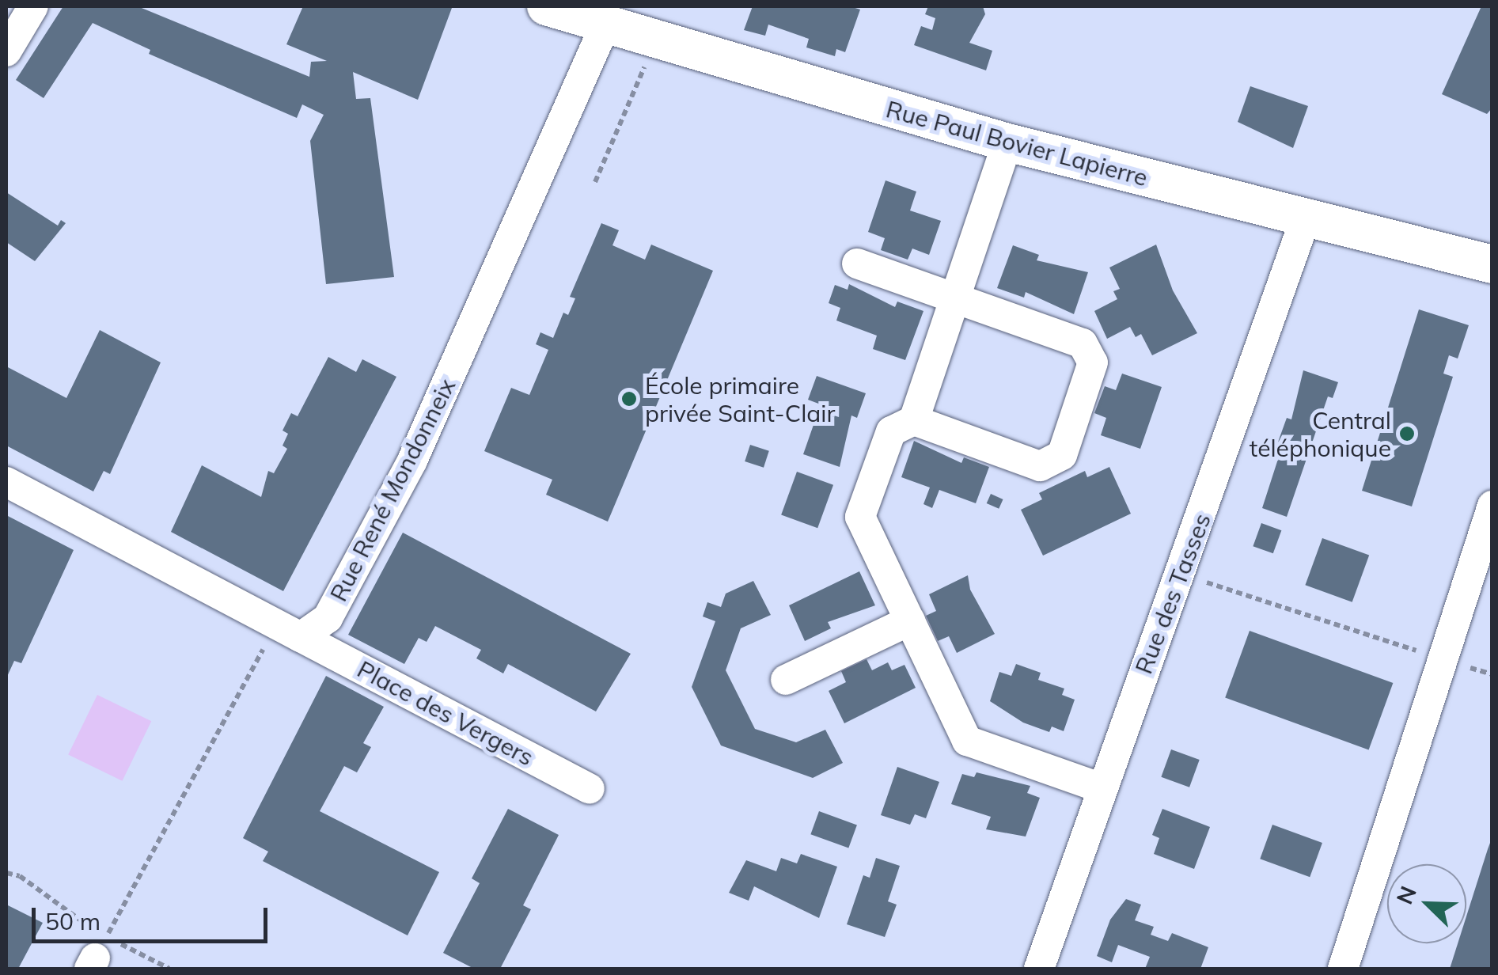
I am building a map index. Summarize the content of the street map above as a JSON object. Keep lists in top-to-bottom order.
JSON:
{
  "streets": {
    "main road": ["Rue Paul Bovier Lapierre"],
    "street": ["Rue René Mondonneix", "Rue des Tasses", "Place des Vergers"]
  },
  "crossings": [
    ["Rue Paul Bovier Lapierre", "Rue René Mondonneix"],
    ["Rue Paul Bovier Lapierre", "Rue des Tasses"],
    ["Rue René Mondonneix", "Place des Vergers"]
  ],
  "places": ["École primaire privée Saint-Clair", "Central téléphonique"],
  "scale_bar": "50 m",
  "north": "top left"
}
